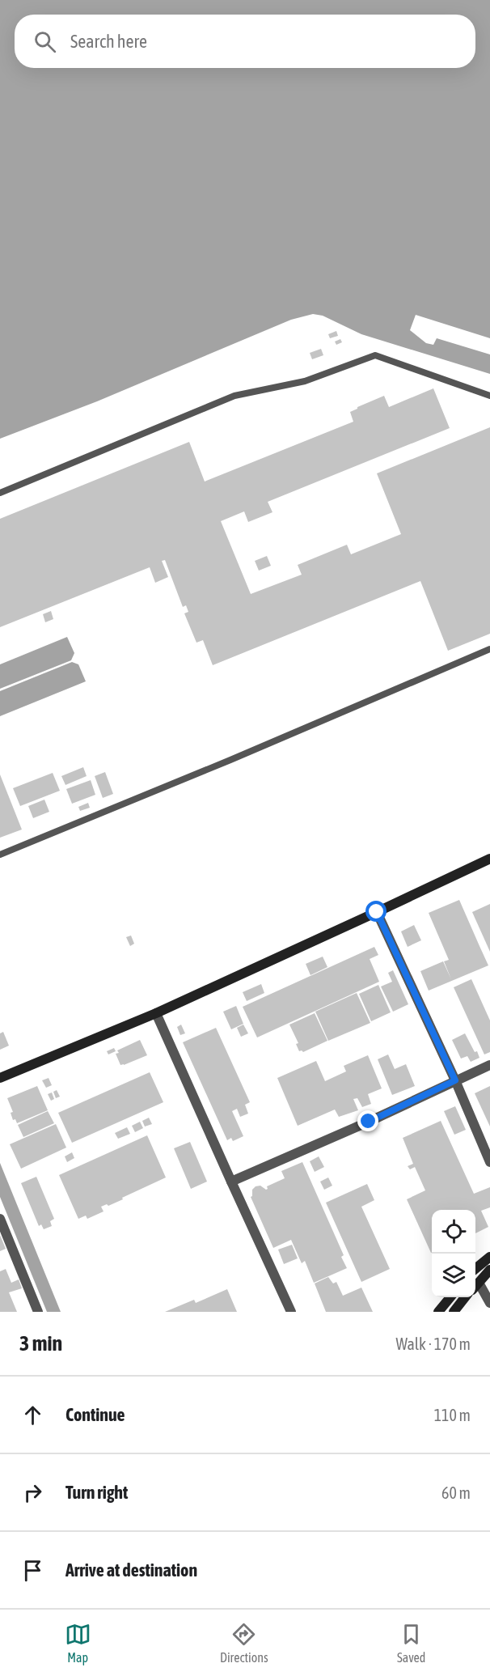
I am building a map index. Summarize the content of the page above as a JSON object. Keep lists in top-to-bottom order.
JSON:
{
  "page": {
    "search": "Search here",
    "heading": ["3 min", "Walk · 170 m"],
    "list": [
      ["Continue", "110 m"],
      ["Turn right", "60 m"],
      "Arrive at destination"
    ],
    "nav": ["Map", "Directions", "Saved"]
  }
}
